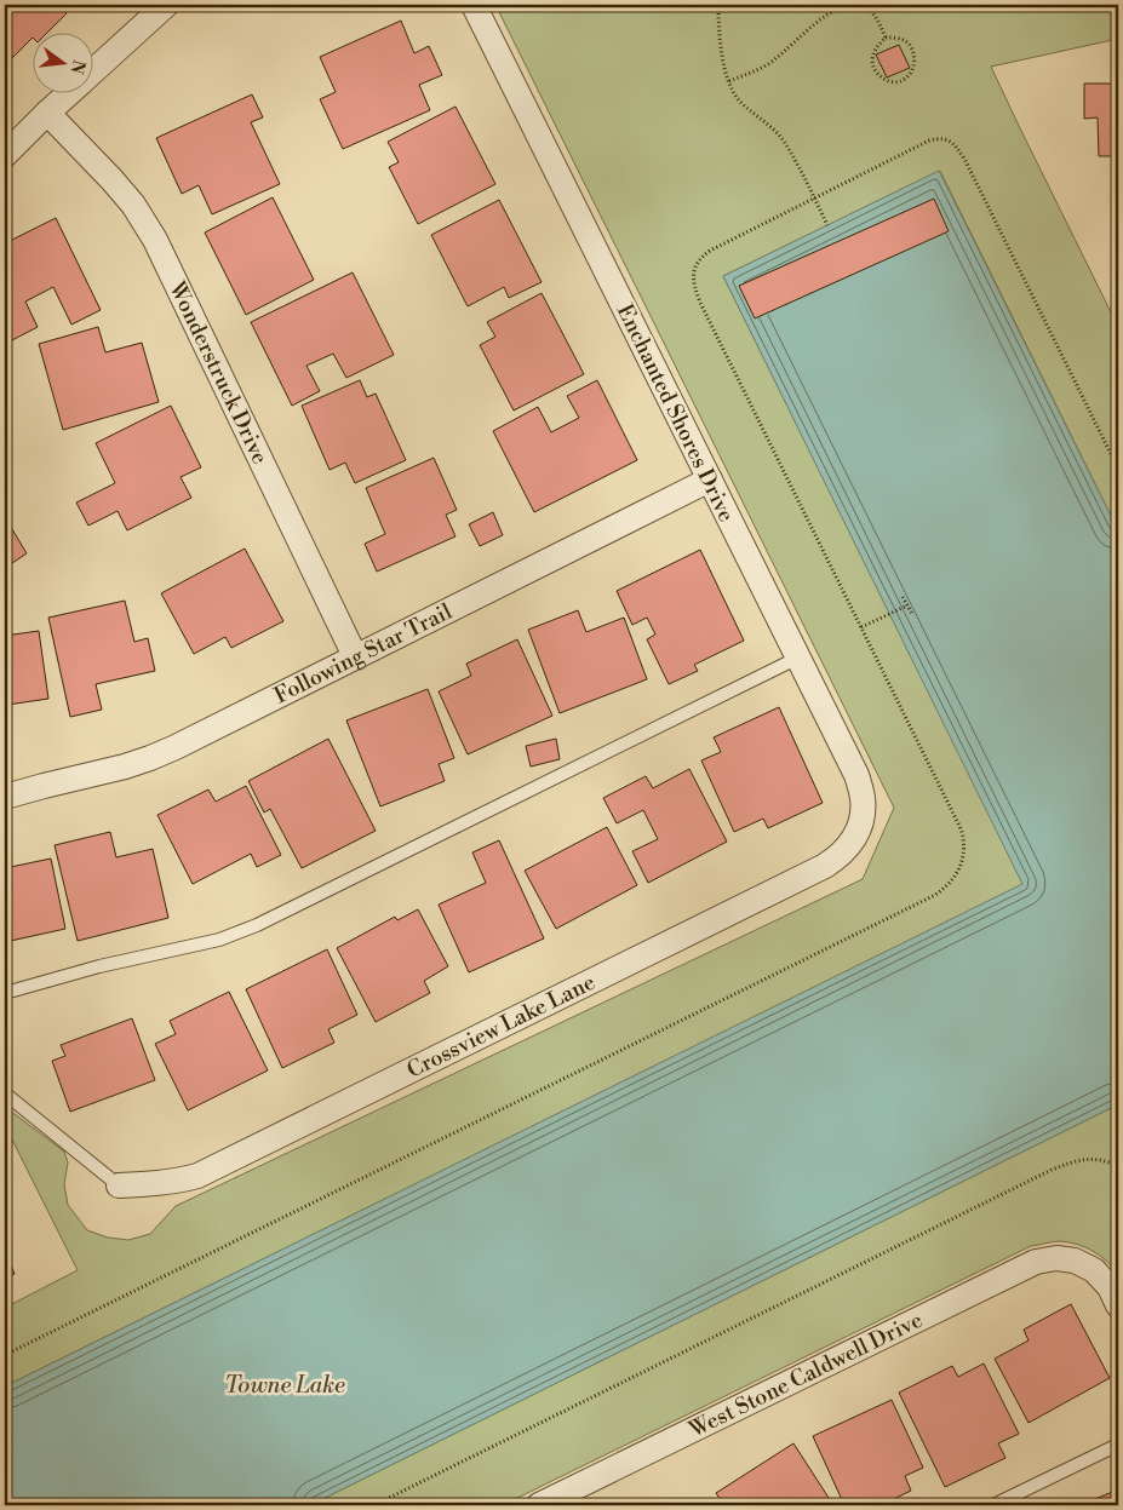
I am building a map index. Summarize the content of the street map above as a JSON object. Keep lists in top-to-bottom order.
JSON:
{
  "streets": {
    "street": [
      "Wonderstruck Drive",
      "Enchanted Shores Drive",
      "Following Star Trail",
      "Crossview Lake Lane",
      "West Stone Caldwell Drive"
    ]
  },
  "crossings": [
    ["Wonderstruck Drive", "Following Star Trail"],
    ["Enchanted Shores Drive", "Following Star Trail"],
    ["Enchanted Shores Drive", "Crossview Lake Lane"]
  ],
  "water": ["Towne Lake"],
  "north": "right"
}
